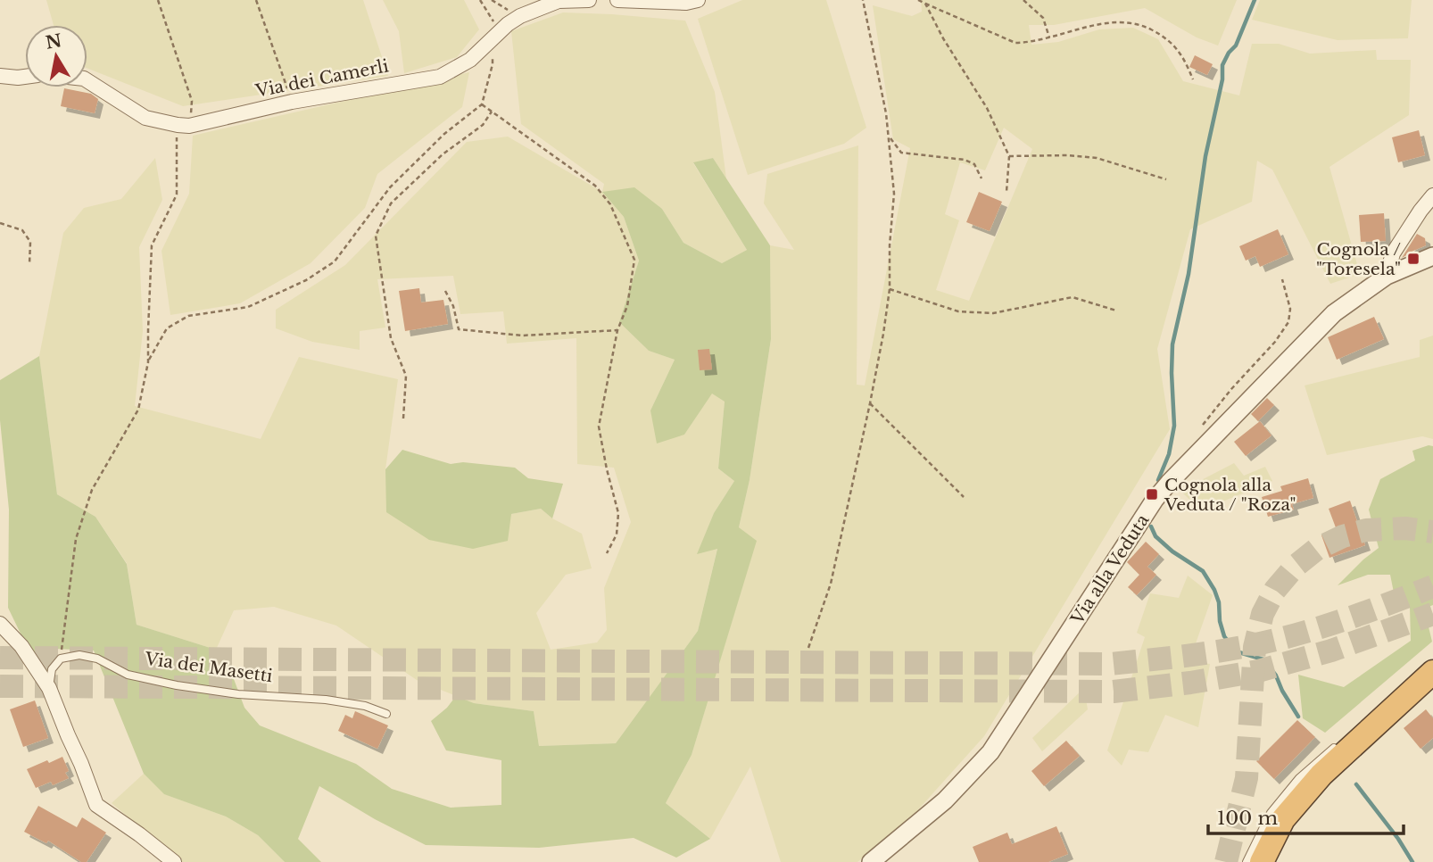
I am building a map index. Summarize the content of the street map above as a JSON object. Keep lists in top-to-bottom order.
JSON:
{
  "streets": {
    "street": ["Via dei Camerli", "Via alla Veduta"],
    "lane": ["Via dei Masetti"]
  },
  "places": {
    "transit": ["Cognola / \"Toresela\"", "Cognola alla Veduta / \"Roza\""]
  },
  "scale_bar": "100 m",
  "north": "top"
}
